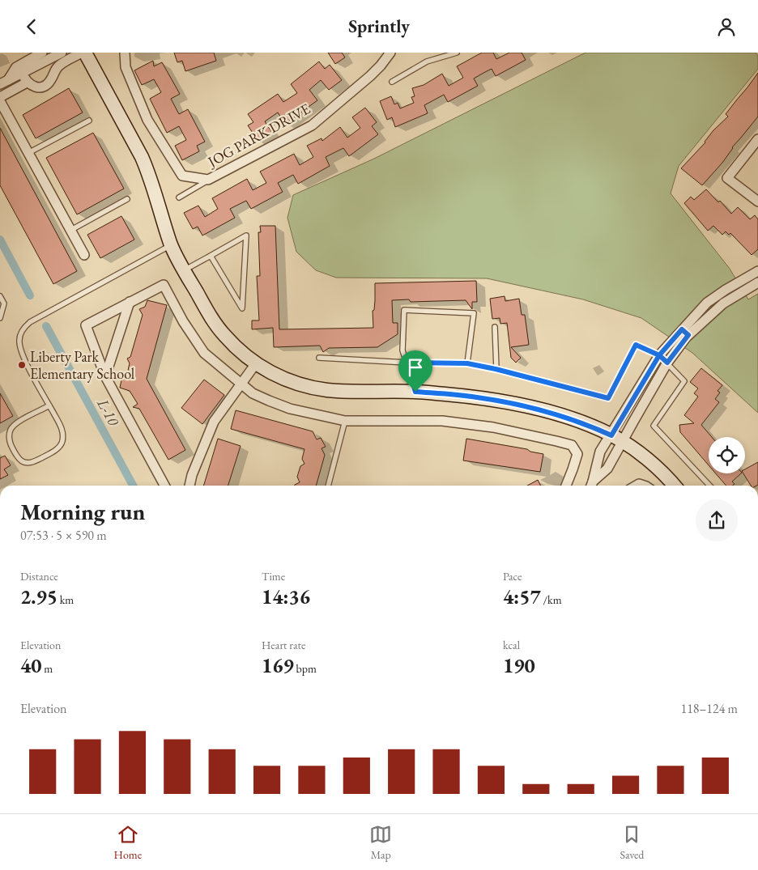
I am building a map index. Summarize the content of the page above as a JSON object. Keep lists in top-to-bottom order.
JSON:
{
  "streets": {
    "street": ["JOG PARK DRIVE"]
  },
  "water": ["L-10"],
  "places": ["Liberty Park Elementary School"],
  "page": {
    "header": "Sprintly",
    "heading": ["Morning run", "07:53 · 5 × 590 m"],
    "stats": [
      ["Distance", "2.95 km"],
      ["Time", "14:36"],
      ["Pace", "4:57 /km"],
      ["Elevation", "40 m"],
      ["Heart rate", "169 bpm"],
      ["kcal", "190"]
    ],
    "chart": ["Elevation", "118–124 m"],
    "tabs": ["Home", "Map", "Saved"]
  }
}
